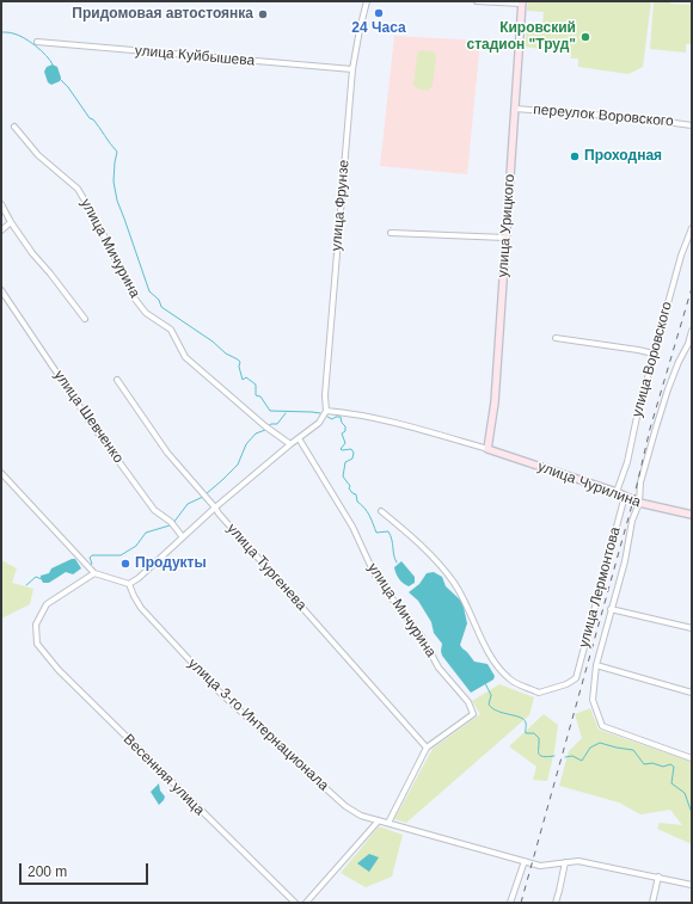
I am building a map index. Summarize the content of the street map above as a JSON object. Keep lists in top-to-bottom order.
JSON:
{
  "streets": {
    "street": [
      "улица Куйбышева",
      "переулок Воровского",
      "улица Фрунзе",
      "улица Урицкого",
      "улица Мичурина",
      "улица Воровского",
      "улица Шевченко",
      "улица Чурилина",
      "улица Тургенева",
      "улица Лермонтова",
      "улица 3-го Интернационала",
      "Весенняя улица"
    ]
  },
  "crossings": [
    ["улица Куйбышева", "улица Фрунзе"],
    ["переулок Воровского", "улица Урицкого"],
    ["улица Урицкого", "улица Чурилина"],
    ["улица Мичурина", "улица Тургенева"],
    ["улица Воровского", "улица Чурилина"],
    ["улица Чурилина", "улица Лермонтова"]
  ],
  "places": [
    "24 Часа",
    "Придомовая автостоянка",
    "Кировский стадион \"Труд\"",
    "Проходная",
    "Продукты"
  ],
  "scale_bar": "200 m"
}
